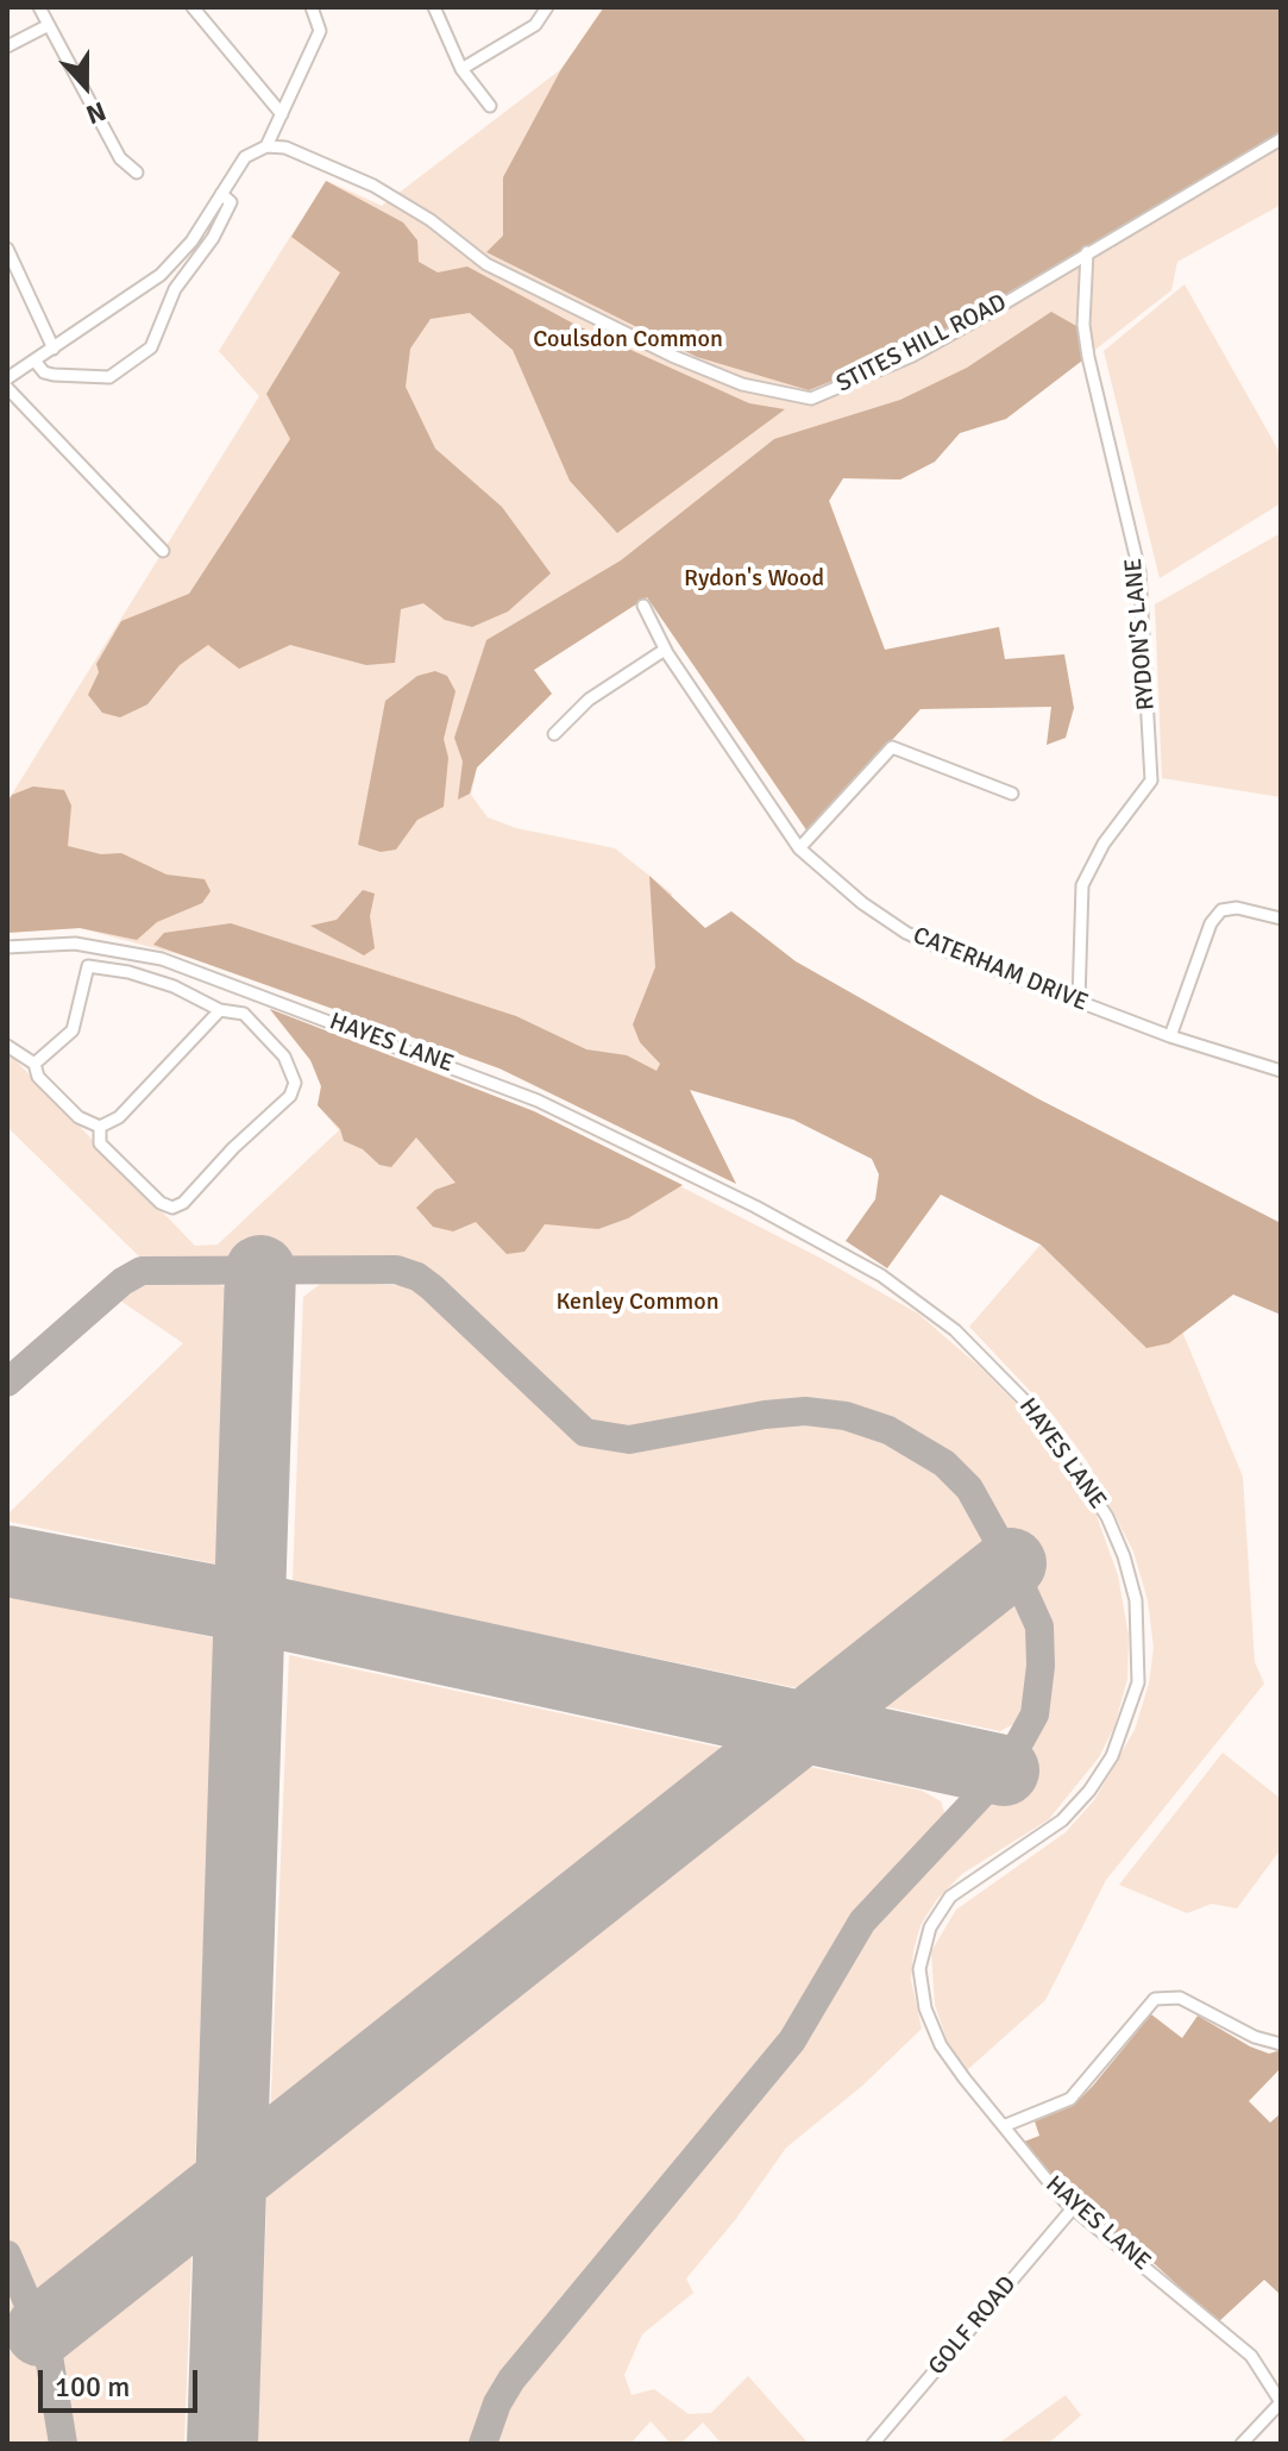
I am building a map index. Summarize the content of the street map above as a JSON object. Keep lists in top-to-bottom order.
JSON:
{
  "streets": {
    "street": [
      "STITES HILL ROAD",
      "RYDON'S LANE",
      "CATERHAM DRIVE",
      "HAYES LANE",
      "GOLF ROAD"
    ]
  },
  "crossings": [
    ["STITES HILL ROAD", "RYDON'S LANE"],
    ["RYDON'S LANE", "CATERHAM DRIVE"],
    ["HAYES LANE", "GOLF ROAD"]
  ],
  "parks": ["Coulsdon Common", "Rydon's Wood", "Kenley Common"],
  "scale_bar": "100 m",
  "north": "bottom"
}
